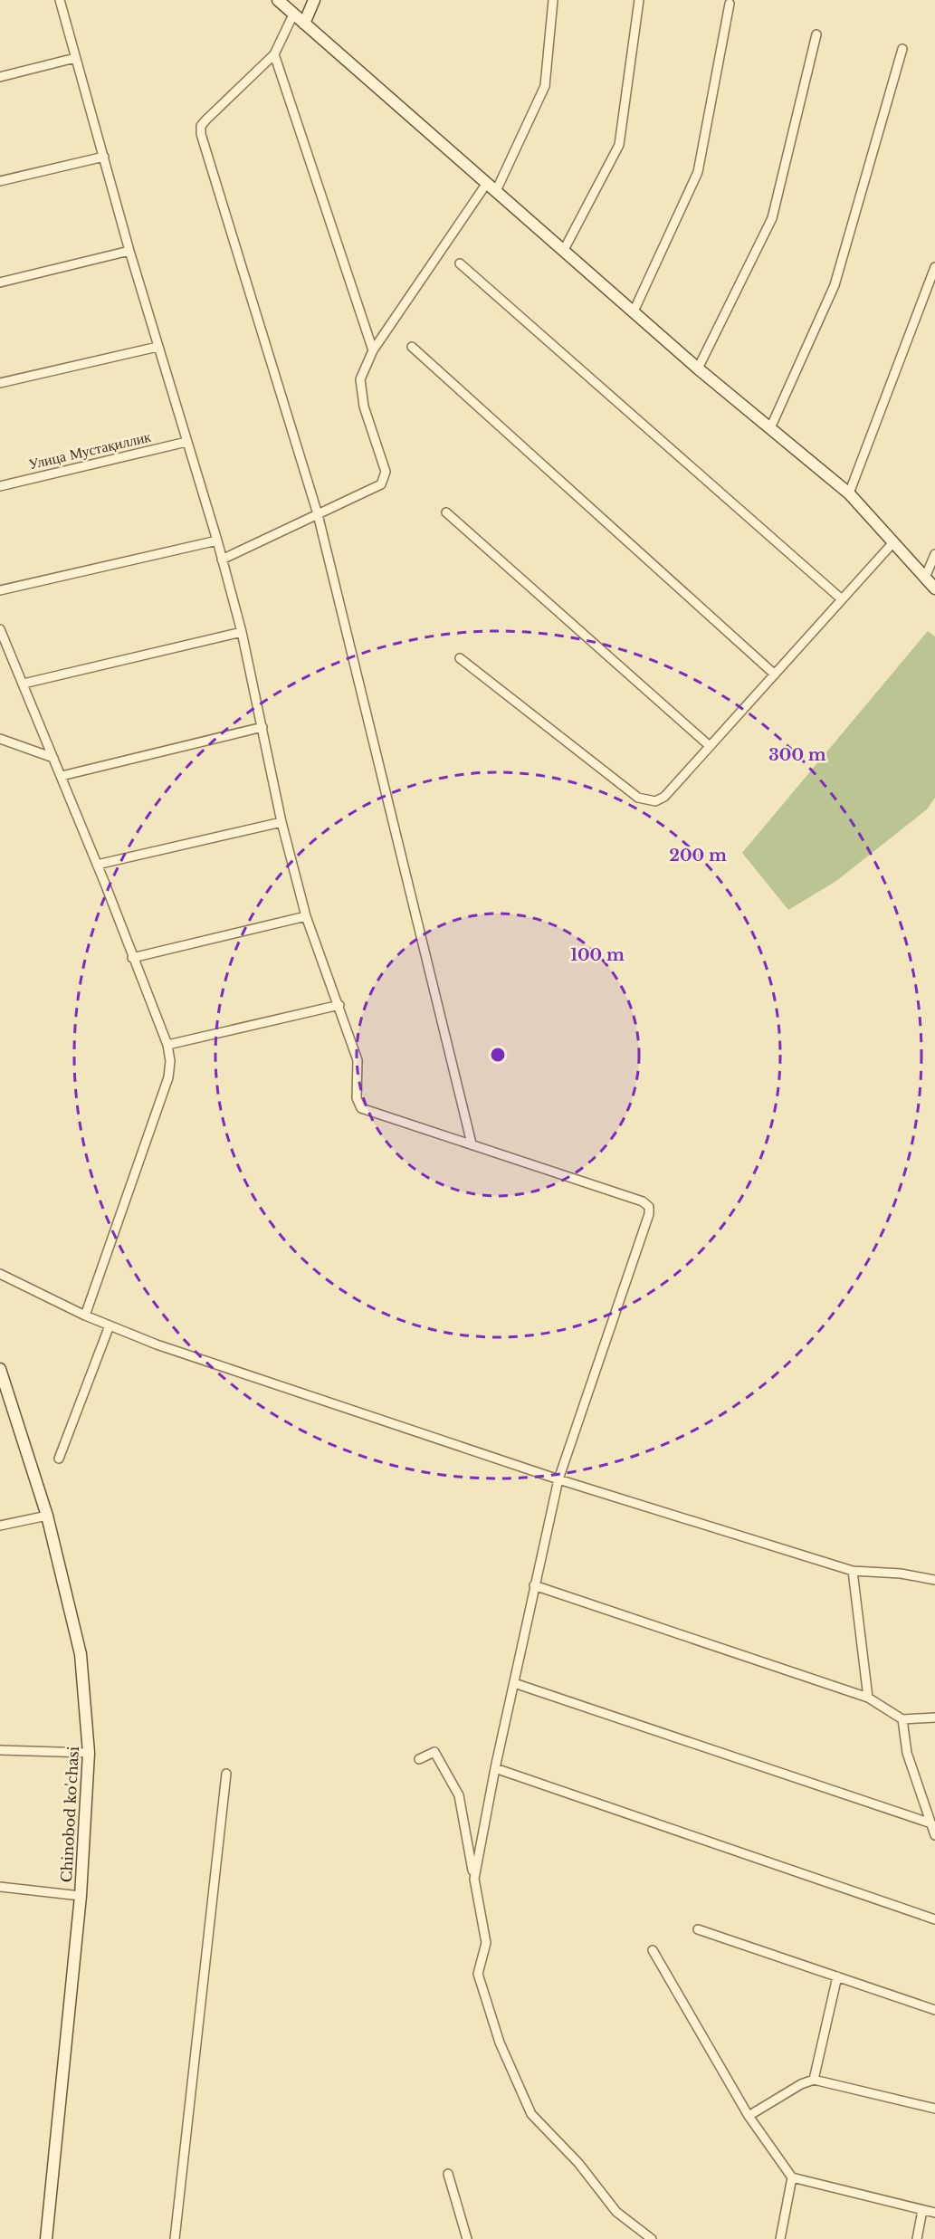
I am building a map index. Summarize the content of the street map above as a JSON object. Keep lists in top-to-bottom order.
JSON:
{
  "streets": {
    "street": ["Улица Мустақиллик", "Chinobod ko'chasi"]
  },
  "rings": ["300 m", "200 m", "100 m"]
}
